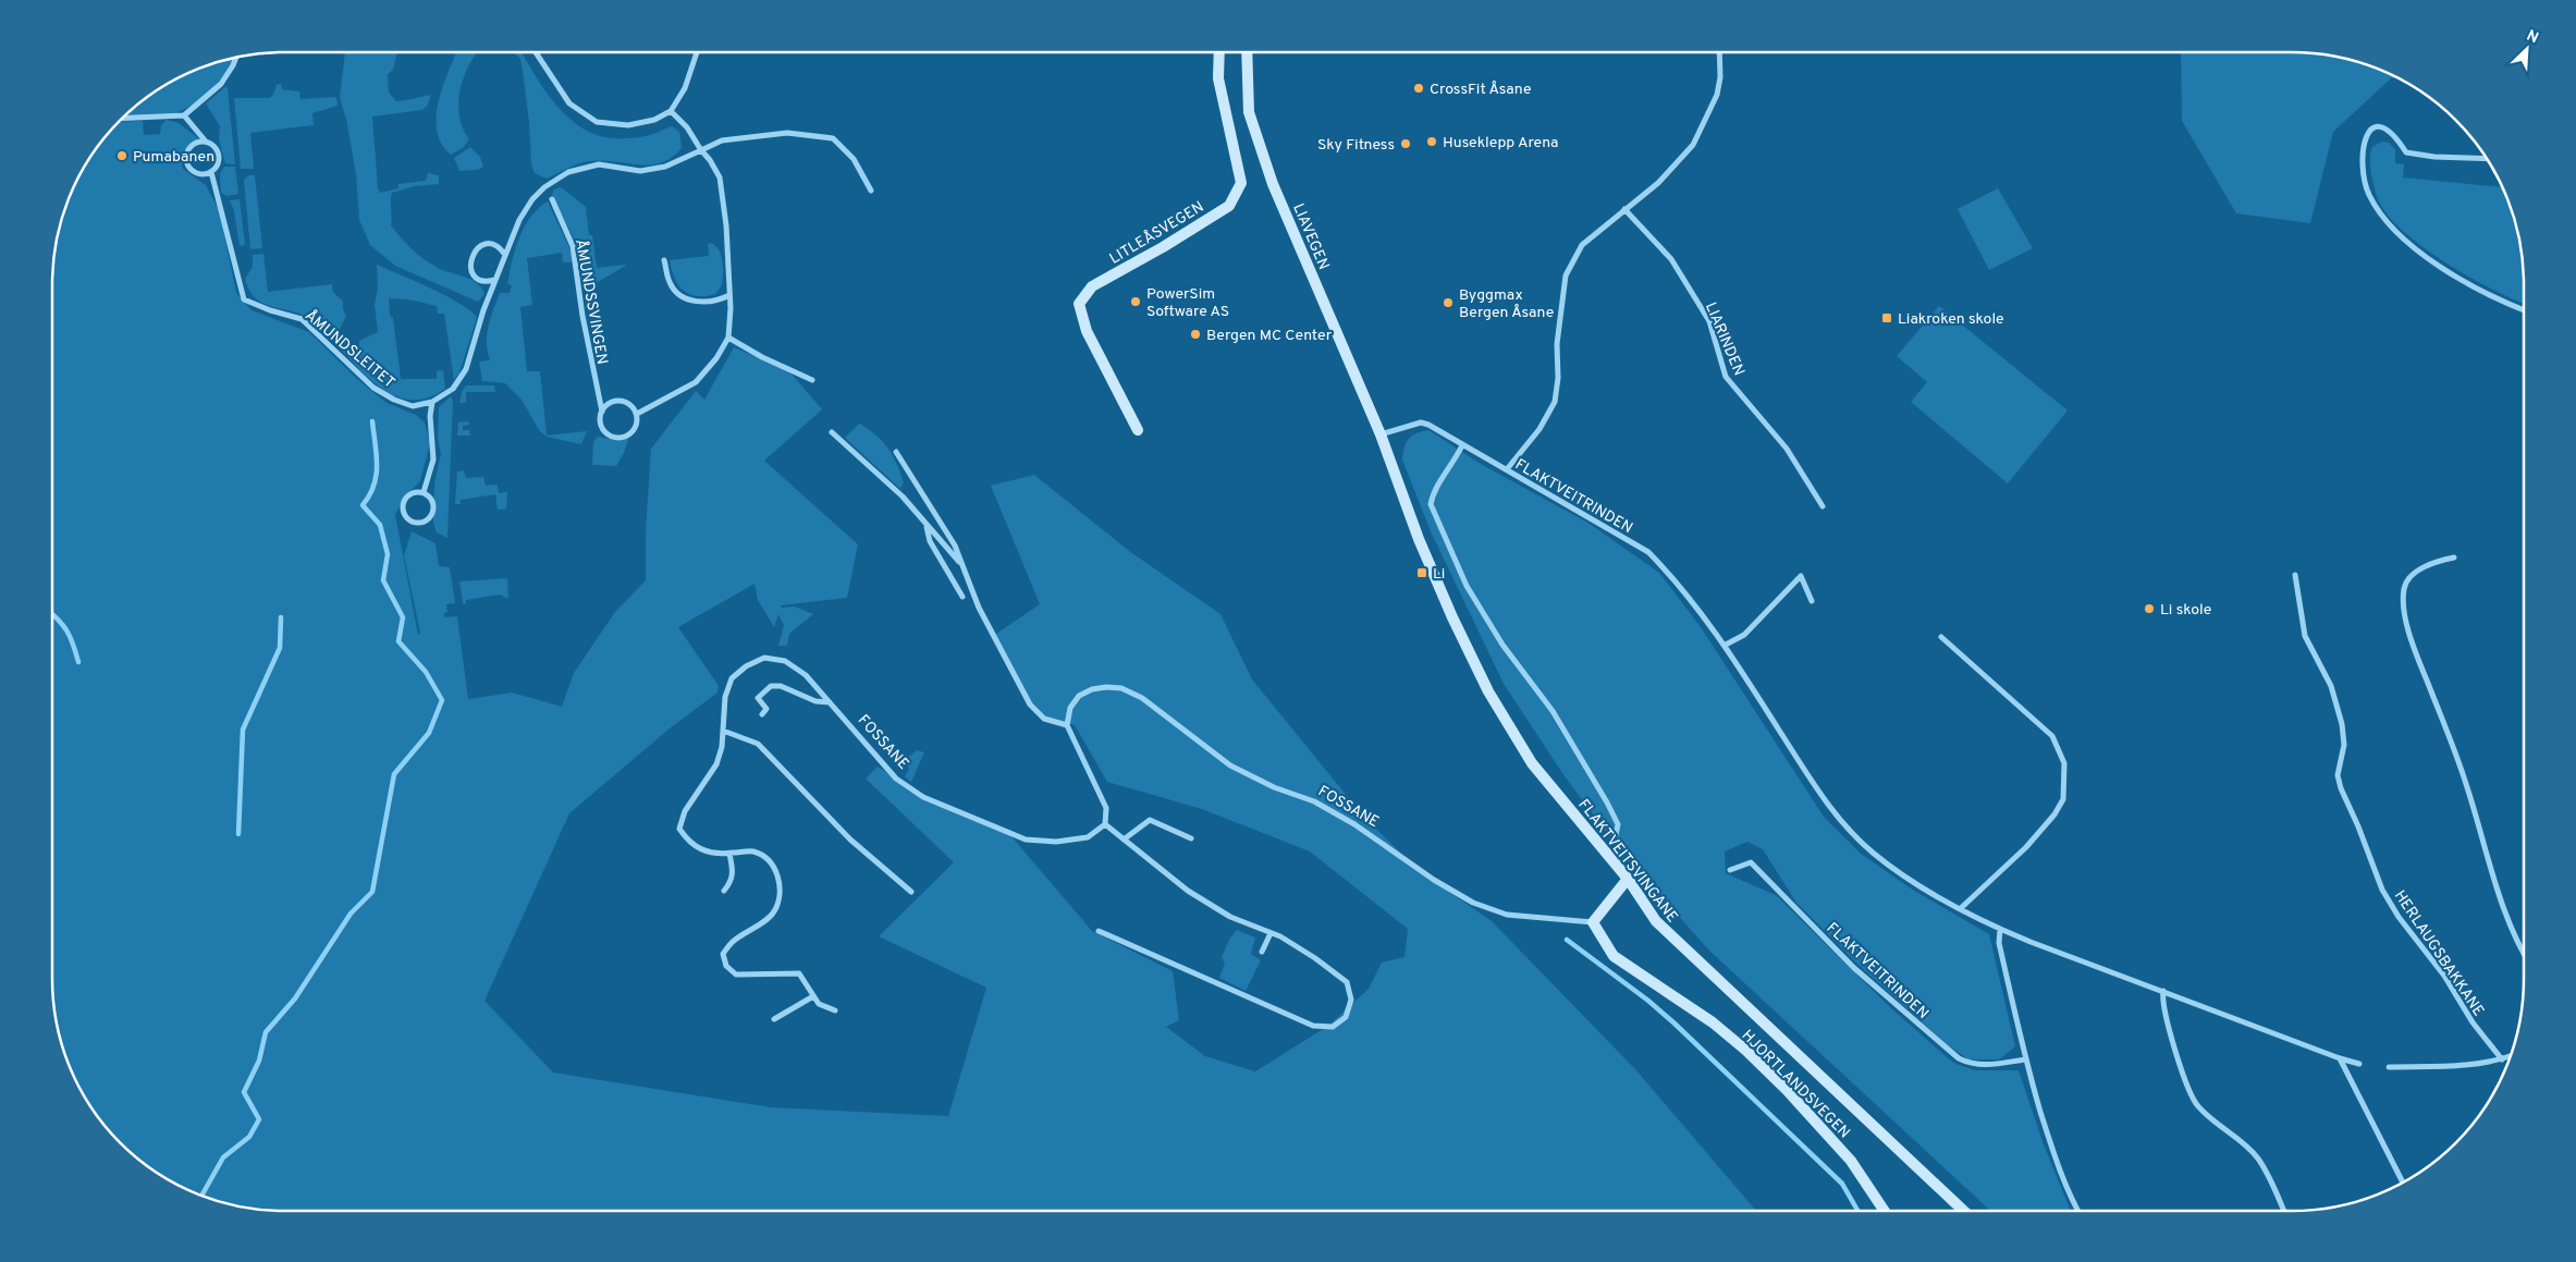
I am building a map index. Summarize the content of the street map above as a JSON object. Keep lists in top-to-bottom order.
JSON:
{
  "streets": {
    "main road": [
      "LITLEÅSVEGEN",
      "LIAVEGEN",
      "FLAKTVEITSVINGANE",
      "HJORTLANDSVEGEN"
    ],
    "street": [
      "ÅMUNDSSVINGEN",
      "LIARINDEN",
      "ÅMUNDSLEITET",
      "FLAKTVEITRINDEN",
      "FOSSANE",
      "HERLAUGSBAKKANE"
    ]
  },
  "crossings": [
    ["LIAVEGEN", "FLAKTVEITRINDEN"],
    ["LIAVEGEN", "FLAKTVEITSVINGANE"],
    ["FLAKTVEITRINDEN", "FLAKTVEITSVINGANE"],
    ["FOSSANE", "HJORTLANDSVEGEN"]
  ],
  "places": {
    "other": [
      "CrossFit Åsane",
      "Huseklepp Arena",
      "Sky Fitness",
      "Pumabanen",
      "PowerSim Software AS",
      "Byggmax Bergen Åsane",
      "Bergen MC Center",
      "Li skole"
    ],
    "transit": ["Liakroken skole", "Li"]
  },
  "north": "top right"
}
